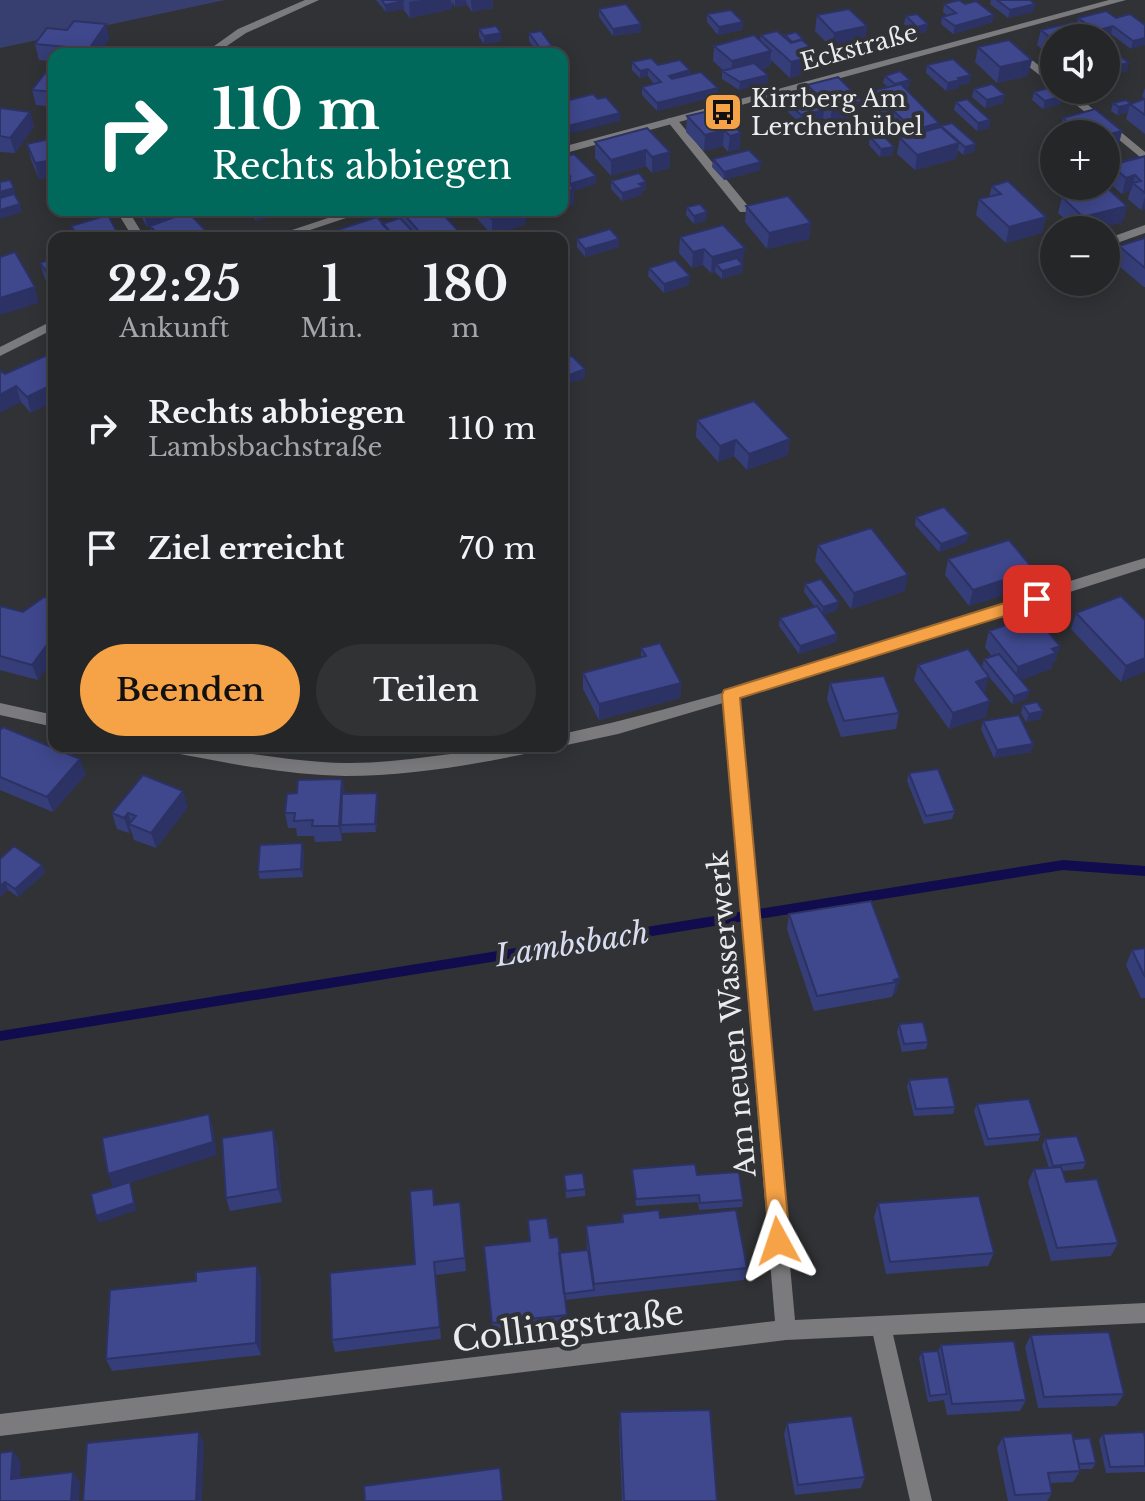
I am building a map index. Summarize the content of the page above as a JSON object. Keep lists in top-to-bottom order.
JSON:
{
  "streets": {
    "street": ["Eckstraße", "Am neuen Wasserwerk", "Collingstraße"]
  },
  "crossings": [
    ["Am neuen Wasserwerk", "Collingstraße"]
  ],
  "water": ["Lambsbach"],
  "places": {
    "bus stop": ["Kirrberg Am Lerchenhübel"]
  },
  "page": {
    "map_buttons": ["+", "−"],
    "turn": ["110 m", "Rechts abbiegen"],
    "eta": [
      "22:25",
      "Ankunft",
      "1",
      "Min.",
      "180",
      "m"
    ],
    "list": [
      {
        "name": "Rechts abbiegen",
        "note": "Lambsbachstraße",
        "value": "110 m"
      },
      {
        "name": "Ziel erreicht",
        "value": "70 m"
      }
    ],
    "buttons": ["Beenden", "Teilen"]
  }
}
